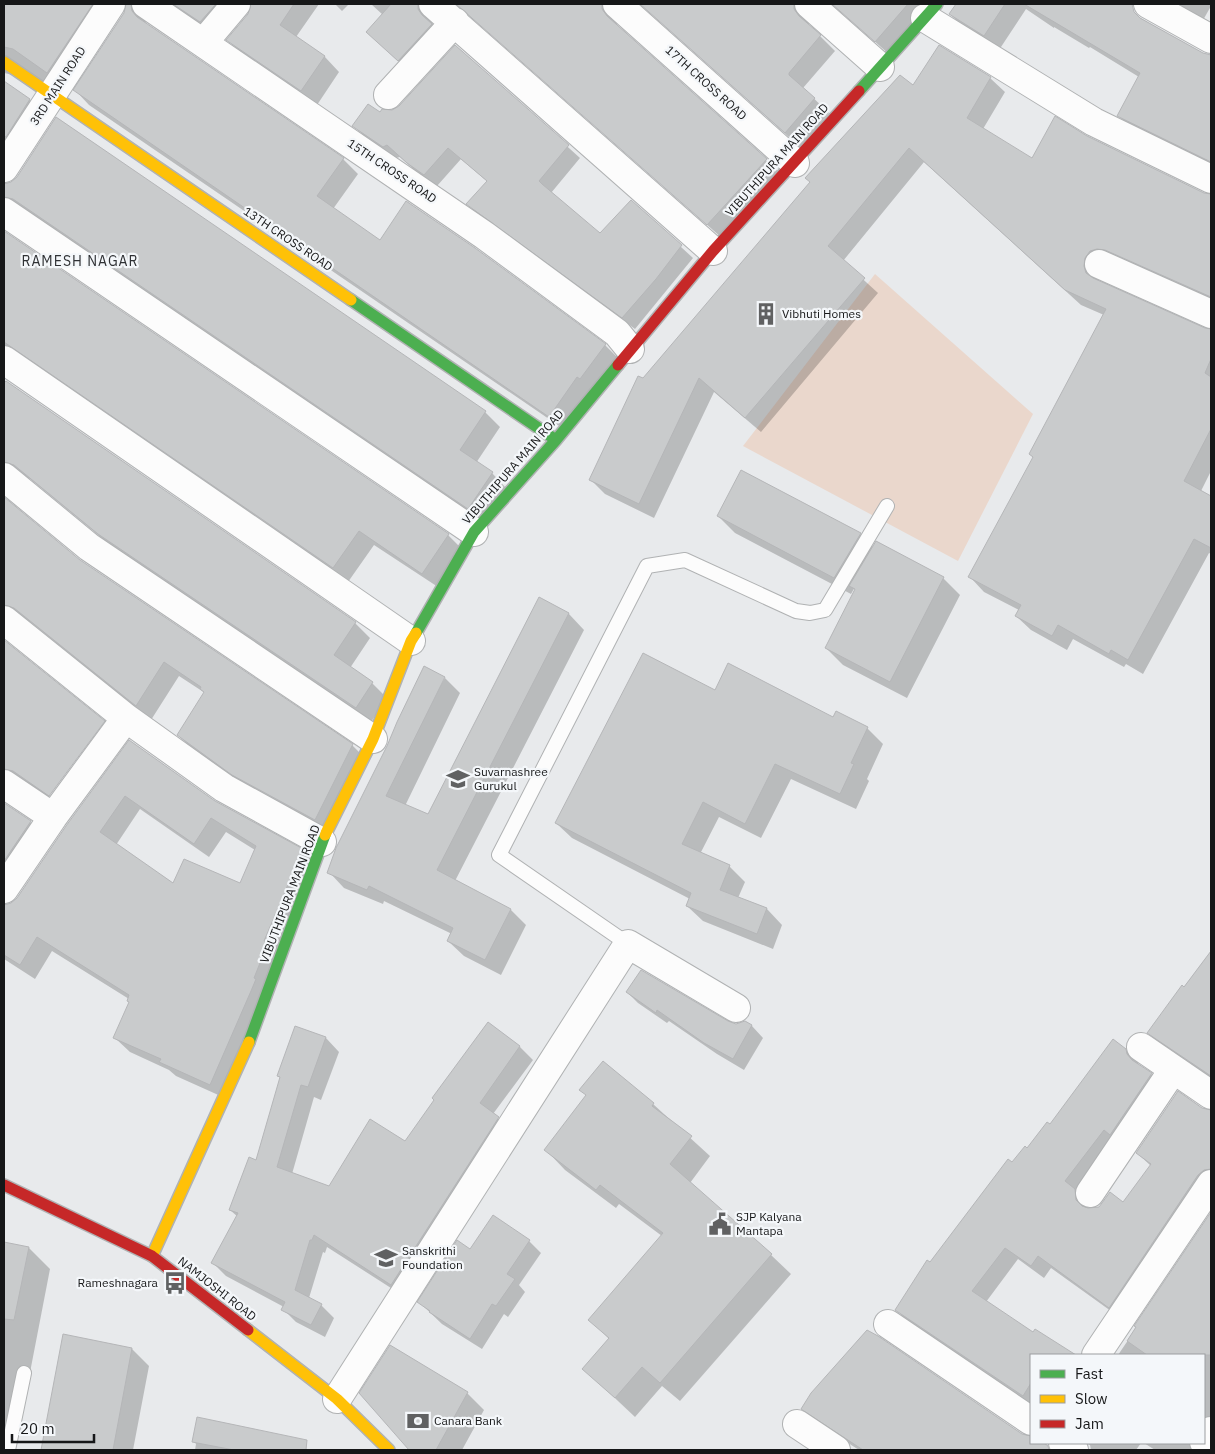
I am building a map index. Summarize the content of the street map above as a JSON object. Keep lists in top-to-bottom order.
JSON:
{
  "streets": {
    "street": [
      "17TH CROSS ROAD",
      "3RD MAIN ROAD",
      "VIBUTHIPURA MAIN ROAD",
      "15TH CROSS ROAD",
      "13TH CROSS ROAD",
      "NAMJOSHI ROAD"
    ]
  },
  "crossings": [
    ["17TH CROSS ROAD", "VIBUTHIPURA MAIN ROAD"],
    ["3RD MAIN ROAD", "13TH CROSS ROAD"],
    ["VIBUTHIPURA MAIN ROAD", "15TH CROSS ROAD"],
    ["VIBUTHIPURA MAIN ROAD", "13TH CROSS ROAD"],
    ["VIBUTHIPURA MAIN ROAD", "NAMJOSHI ROAD"]
  ],
  "districts": ["RAMESH NAGAR"],
  "places": {
    "building": ["Vibhuti Homes"],
    "school or university": ["Suvarnashree Gurukul", "Sanskrithi Foundation"],
    "public building": ["SJP Kalyana Mantapa"],
    "bus stop": ["Rameshnagara"],
    "bank": ["Canara Bank"]
  },
  "legend": ["Fast", "Slow", "Jam"],
  "scale_bar": "20 m"
}
